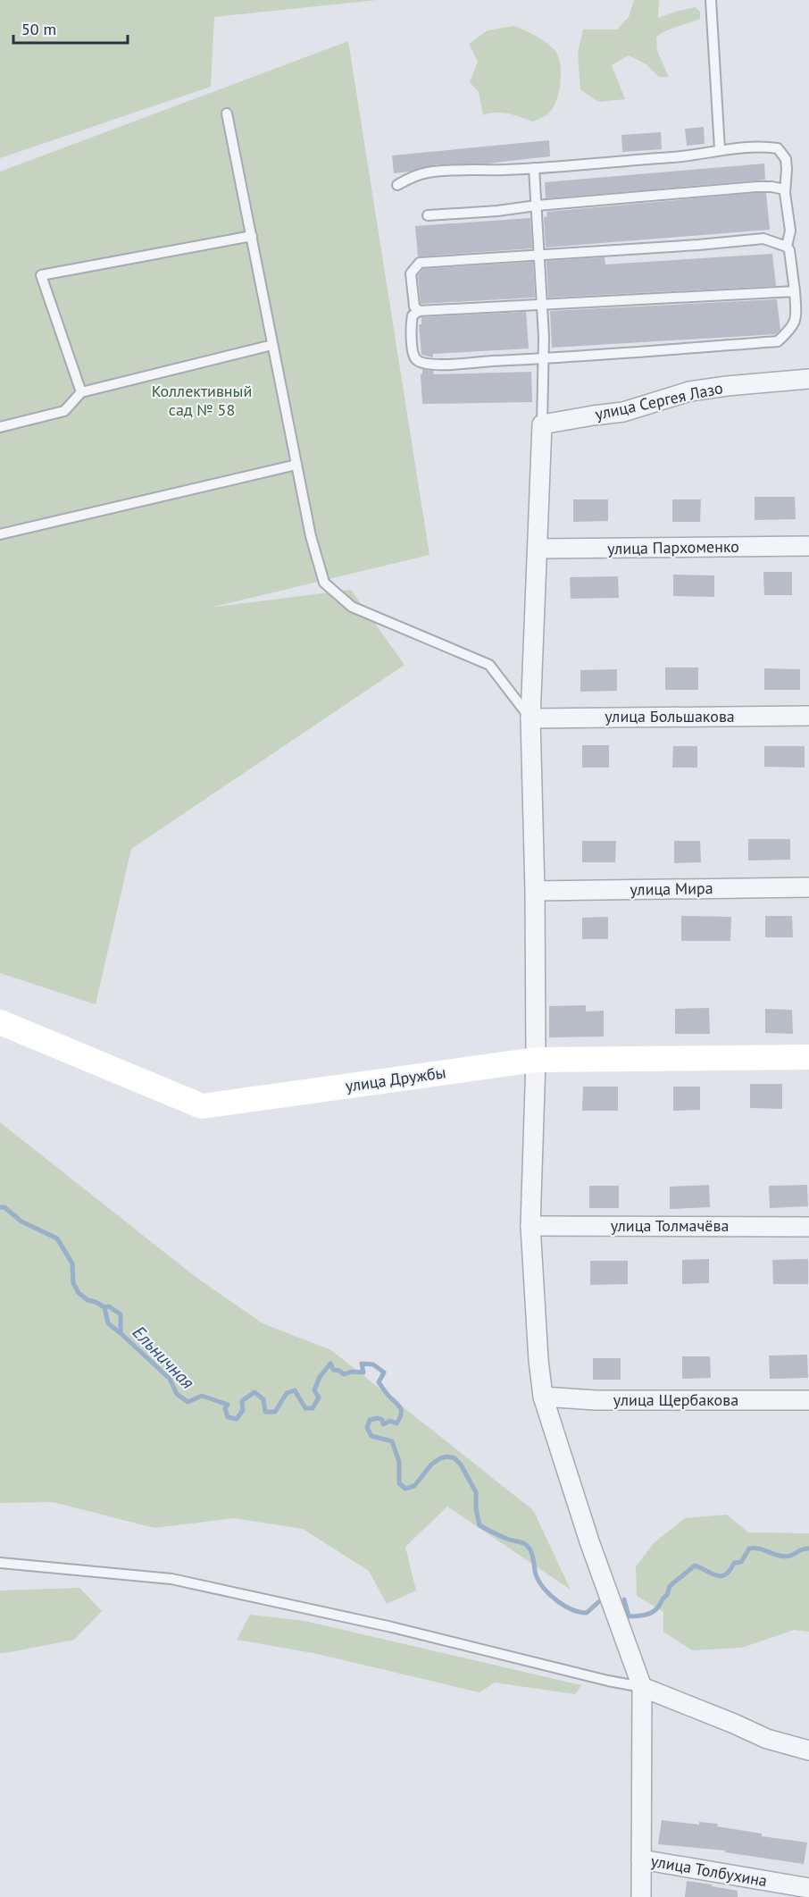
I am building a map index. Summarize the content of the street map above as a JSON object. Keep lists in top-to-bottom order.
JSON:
{
  "streets": {
    "street": [
      "улица Сергея Лазо",
      "улица Пархоменко",
      "улица Большакова",
      "улица Мира",
      "улица Дружбы",
      "улица Толмачёва",
      "улица Щербакова",
      "улица Толбухина"
    ]
  },
  "water": ["Ельничная"],
  "parks": ["Коллективный сад № 58"],
  "scale_bar": "50 m"
}
